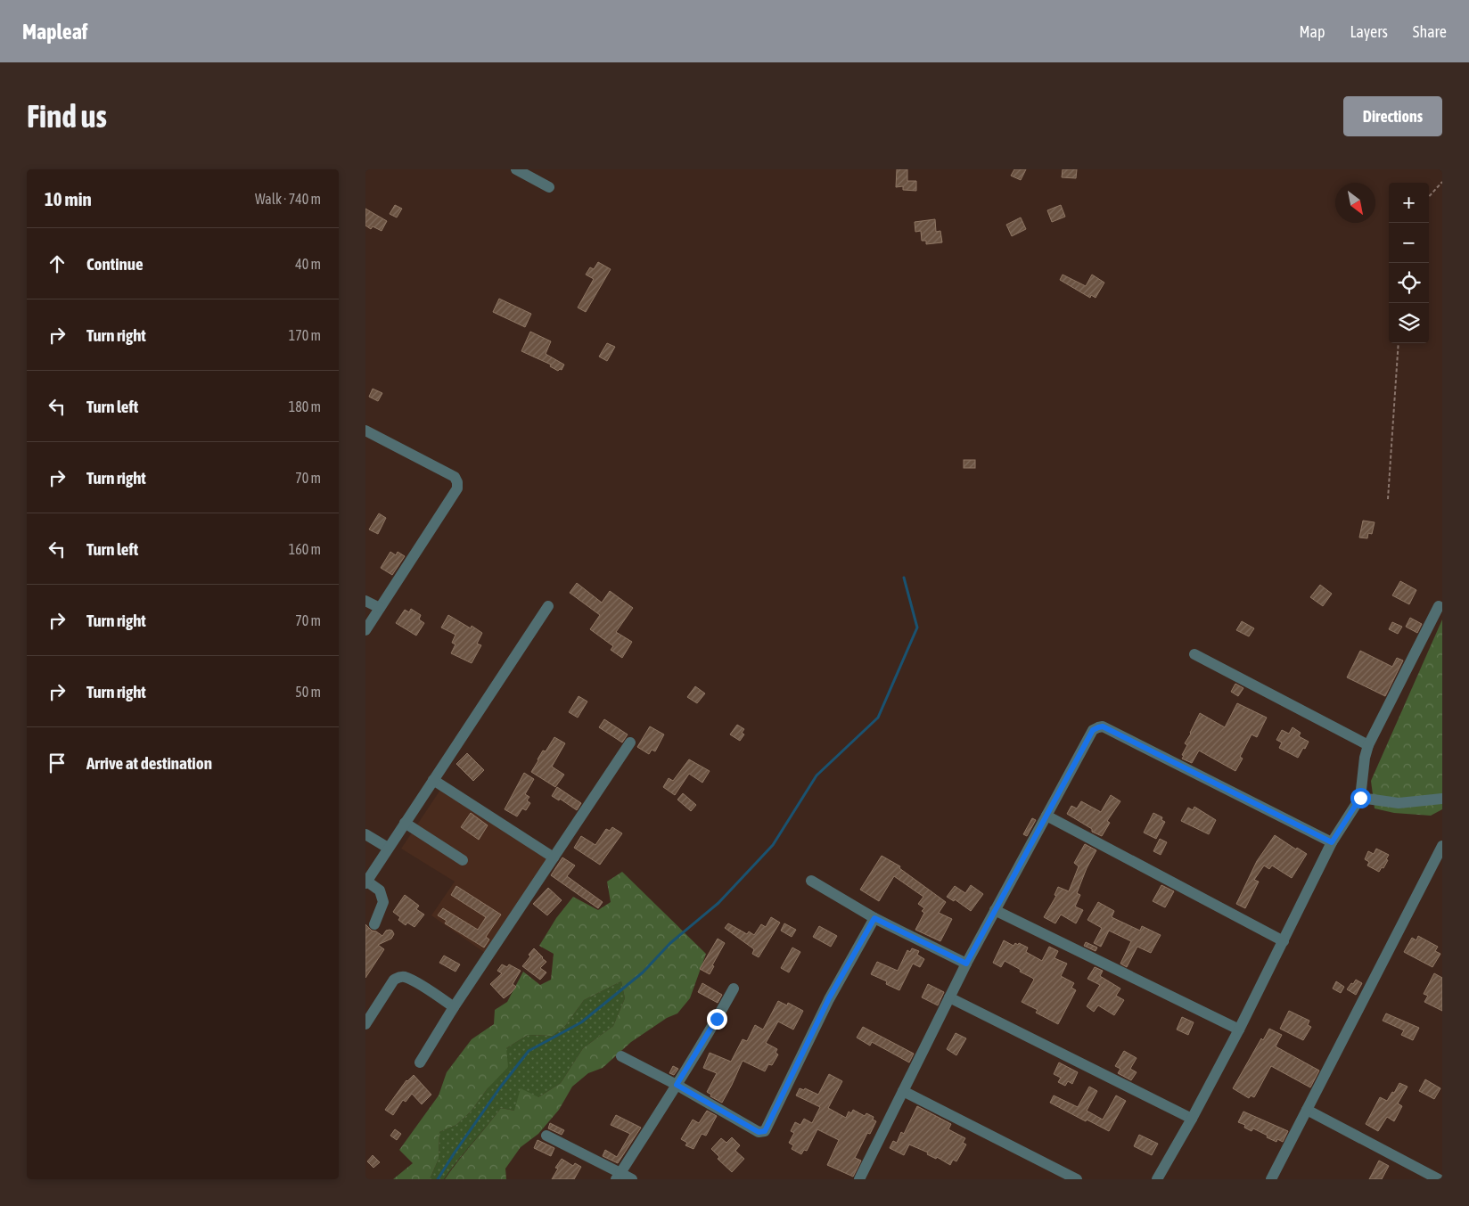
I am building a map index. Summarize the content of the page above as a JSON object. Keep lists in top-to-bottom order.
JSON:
{
  "north": "bottom right",
  "page": {
    "header": "Mapleaf",
    "nav": ["Map", "Layers", "Share"],
    "buttons": "Directions",
    "title": "Find us",
    "heading": ["10 min", "Walk · 740 m"],
    "map_buttons": ["+", "−"],
    "list": [
      ["Continue", "40 m"],
      ["Turn right", "170 m"],
      ["Turn left", "180 m"],
      ["Turn right", "70 m"],
      ["Turn left", "160 m"],
      ["Turn right", "70 m"],
      ["Turn right", "50 m"],
      "Arrive at destination"
    ]
  }
}
